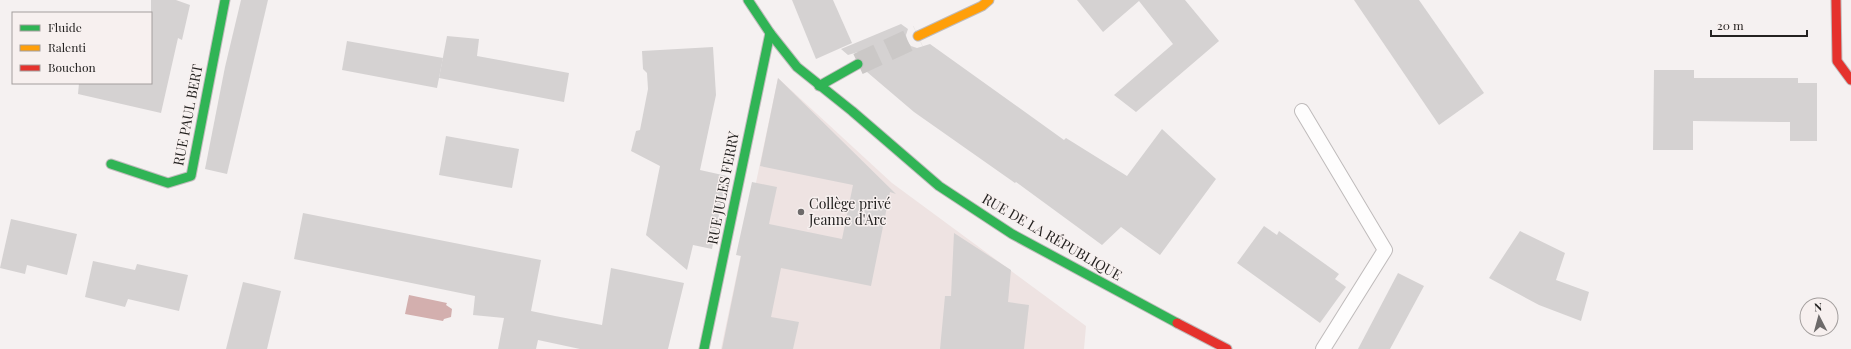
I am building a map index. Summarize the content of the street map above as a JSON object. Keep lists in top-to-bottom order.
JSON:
{
  "streets": {
    "street": ["RUE PAUL BERT", "RUE JULES FERRY", "RUE DE LA RÉPUBLIQUE"]
  },
  "crossings": [
    ["RUE JULES FERRY", "RUE DE LA RÉPUBLIQUE"]
  ],
  "places": ["Collège privé Jeanne d'Arc"],
  "legend": ["Fluide", "Ralenti", "Bouchon"],
  "scale_bar": "20 m",
  "north": "top"
}
